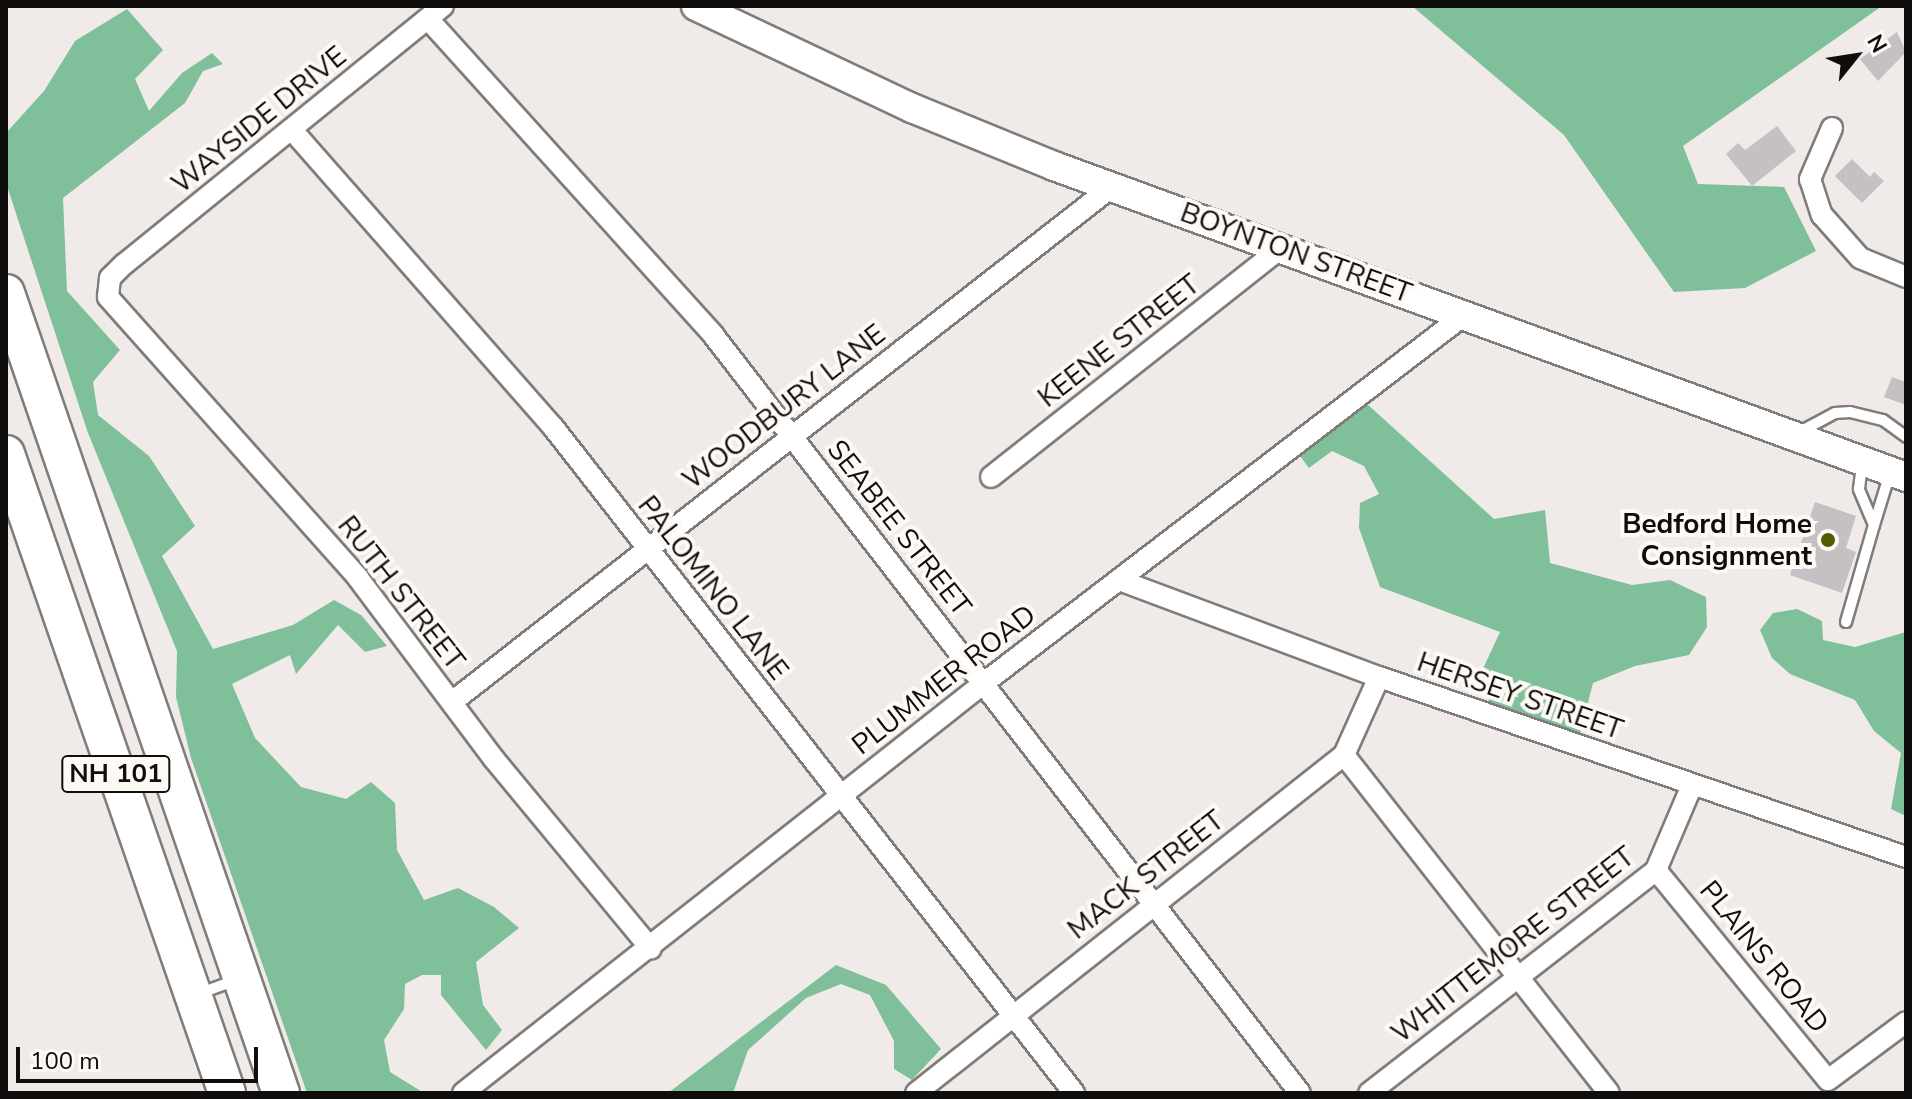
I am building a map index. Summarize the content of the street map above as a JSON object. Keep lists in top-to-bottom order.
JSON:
{
  "streets": {
    "highway": ["NH 101"],
    "street": [
      "WAYSIDE DRIVE",
      "BOYNTON STREET",
      "KEENE STREET",
      "WOODBURY LANE",
      "SEABEE STREET",
      "PALOMINO LANE",
      "RUTH STREET",
      "PLUMMER ROAD",
      "HERSEY STREET",
      "MACK STREET",
      "WHITTEMORE STREET",
      "PLAINS ROAD"
    ]
  },
  "crossings": [
    ["WAYSIDE DRIVE", "SEABEE STREET"],
    ["WAYSIDE DRIVE", "PALOMINO LANE"],
    ["WAYSIDE DRIVE", "RUTH STREET"],
    ["BOYNTON STREET", "KEENE STREET"],
    ["BOYNTON STREET", "WOODBURY LANE"],
    ["BOYNTON STREET", "PLUMMER ROAD"],
    ["WOODBURY LANE", "SEABEE STREET"],
    ["WOODBURY LANE", "PALOMINO LANE"],
    ["WOODBURY LANE", "RUTH STREET"],
    ["SEABEE STREET", "PLUMMER ROAD"],
    ["SEABEE STREET", "MACK STREET"],
    ["PALOMINO LANE", "PLUMMER ROAD"],
    ["PALOMINO LANE", "MACK STREET"],
    ["RUTH STREET", "PLUMMER ROAD"],
    ["PLUMMER ROAD", "HERSEY STREET"],
    ["HERSEY STREET", "MACK STREET"],
    ["HERSEY STREET", "WHITTEMORE STREET"],
    ["WHITTEMORE STREET", "PLAINS ROAD"]
  ],
  "places": ["Bedford Home Consignment"],
  "scale_bar": "100 m",
  "north": "top right"
}
